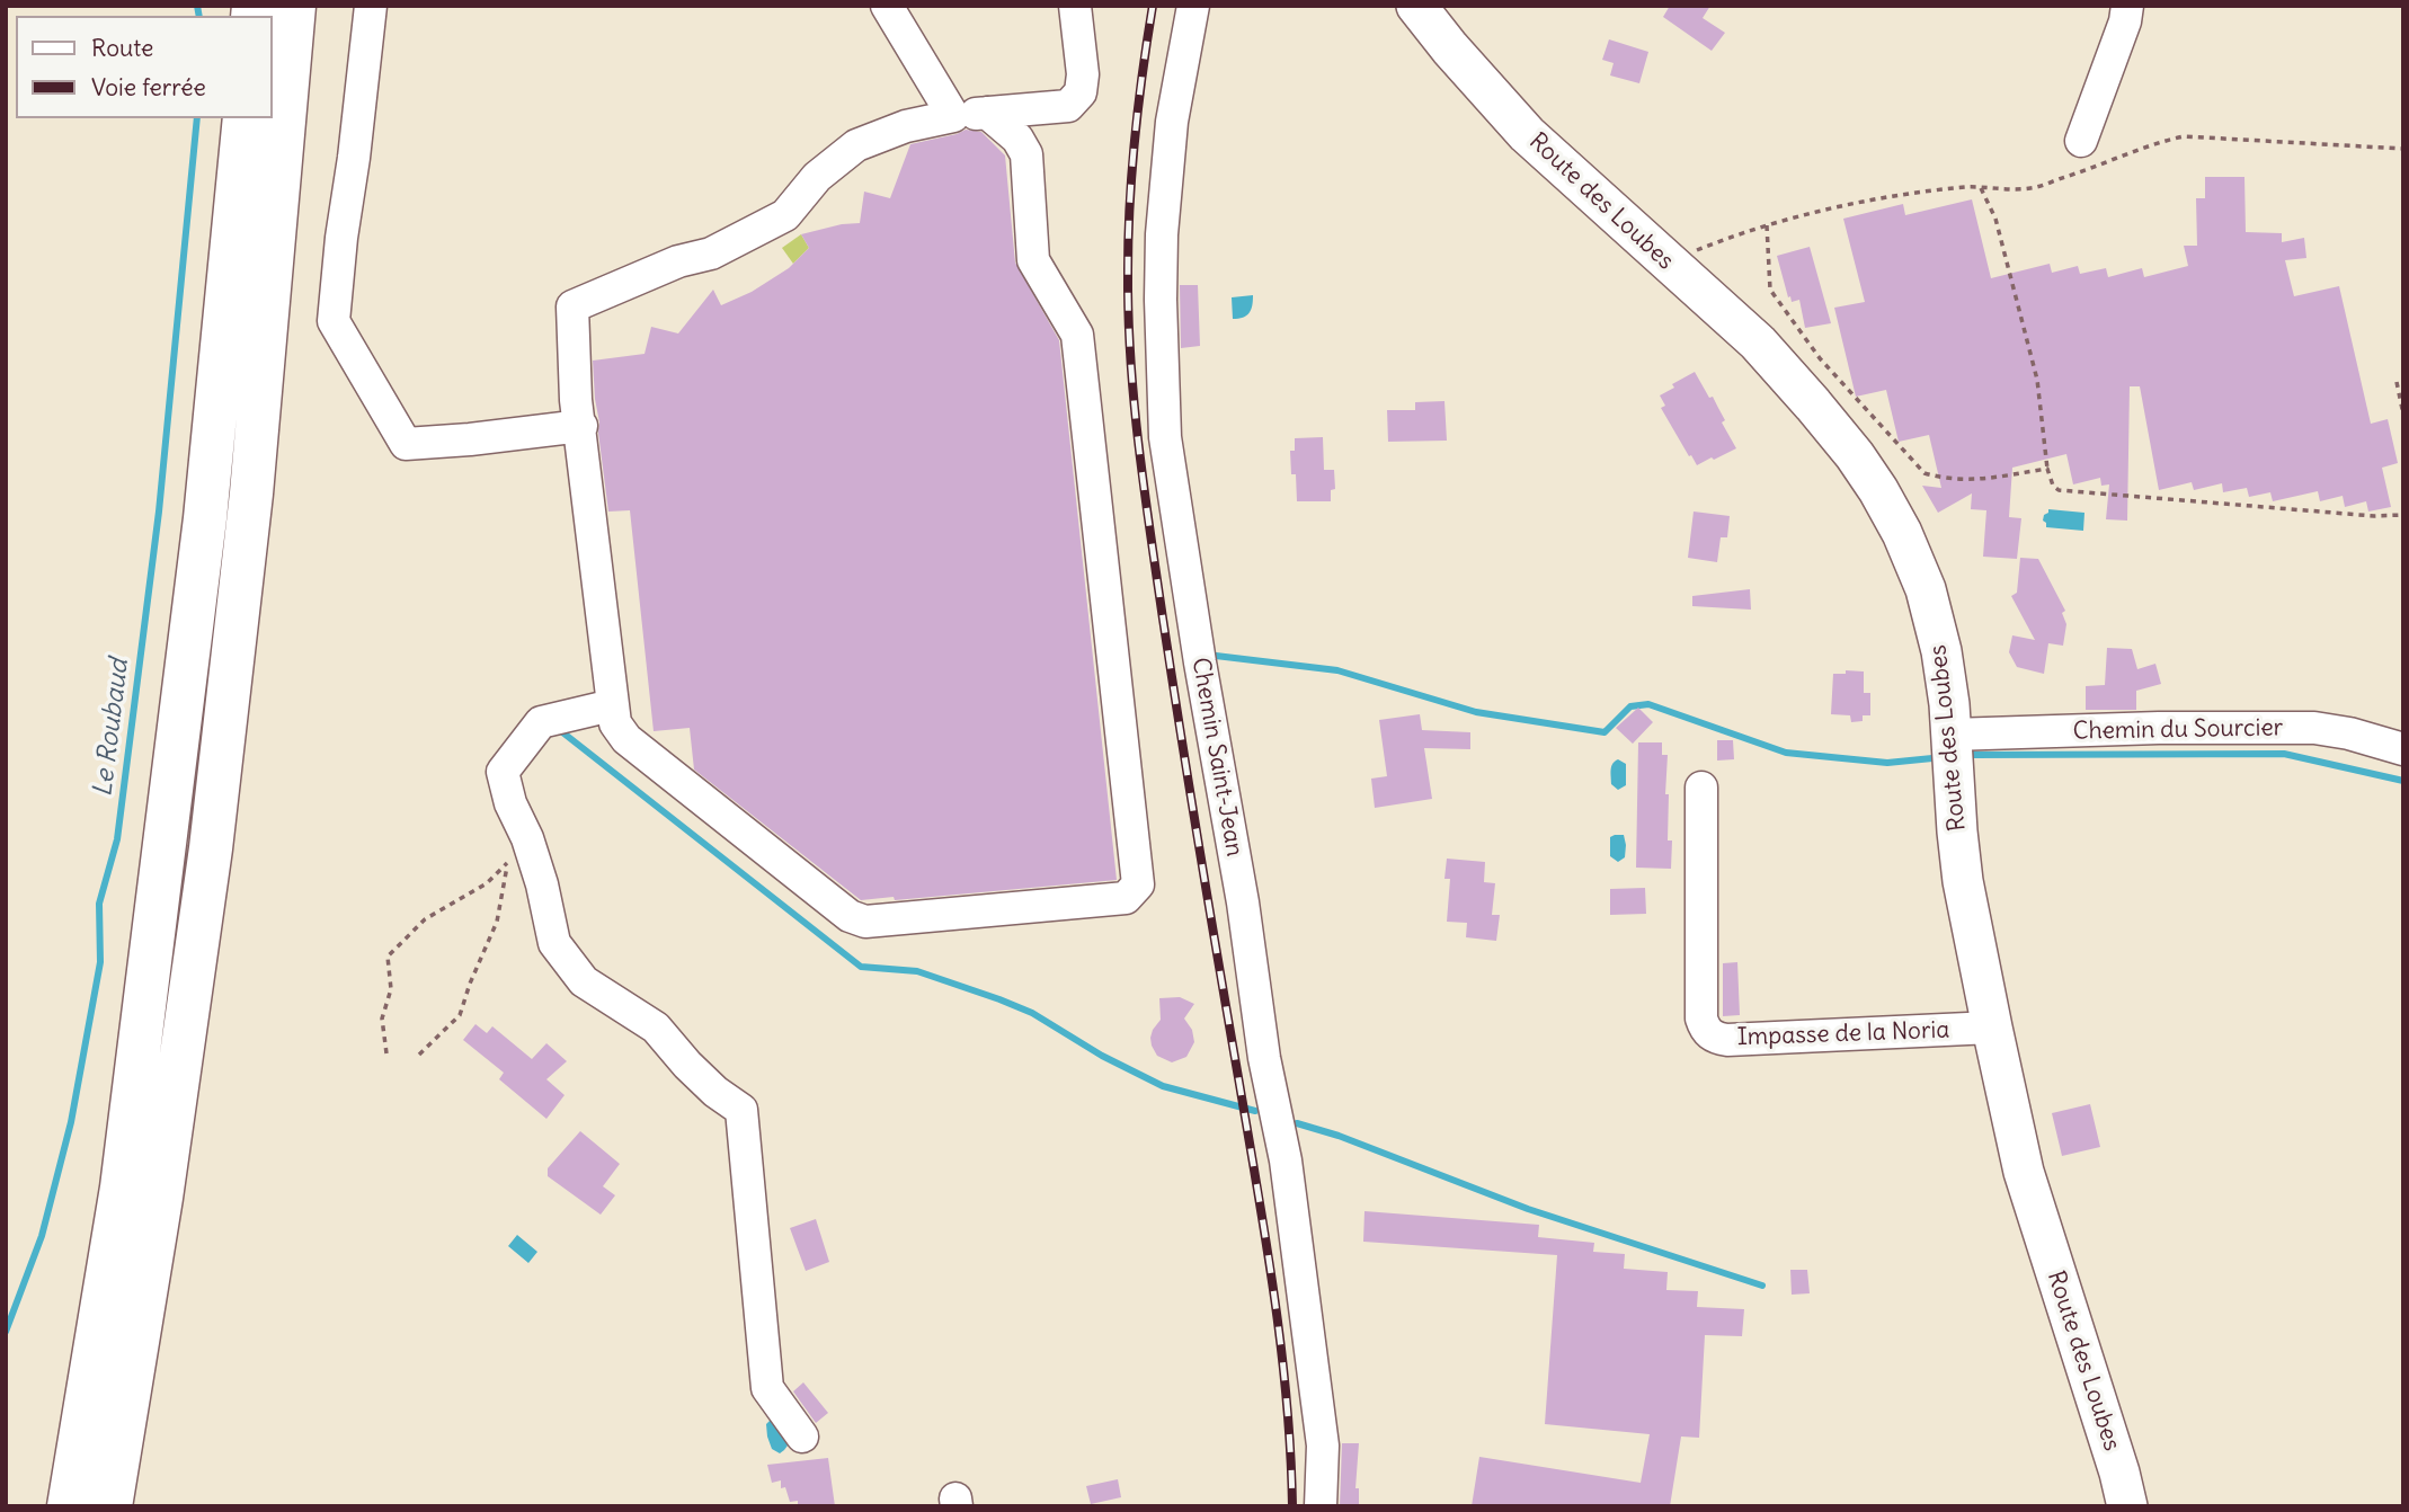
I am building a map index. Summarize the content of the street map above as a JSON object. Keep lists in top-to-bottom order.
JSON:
{
  "streets": {
    "main road": ["Route des Loubes"],
    "street": ["Chemin du Sourcier", "Chemin Saint-Jean", "Impasse de la Noria"]
  },
  "crossings": [
    ["Route des Loubes", "Chemin du Sourcier"],
    ["Route des Loubes", "Impasse de la Noria"]
  ],
  "water": ["Le Roubaud"],
  "legend": ["Route", "Voie ferrée"]
}
